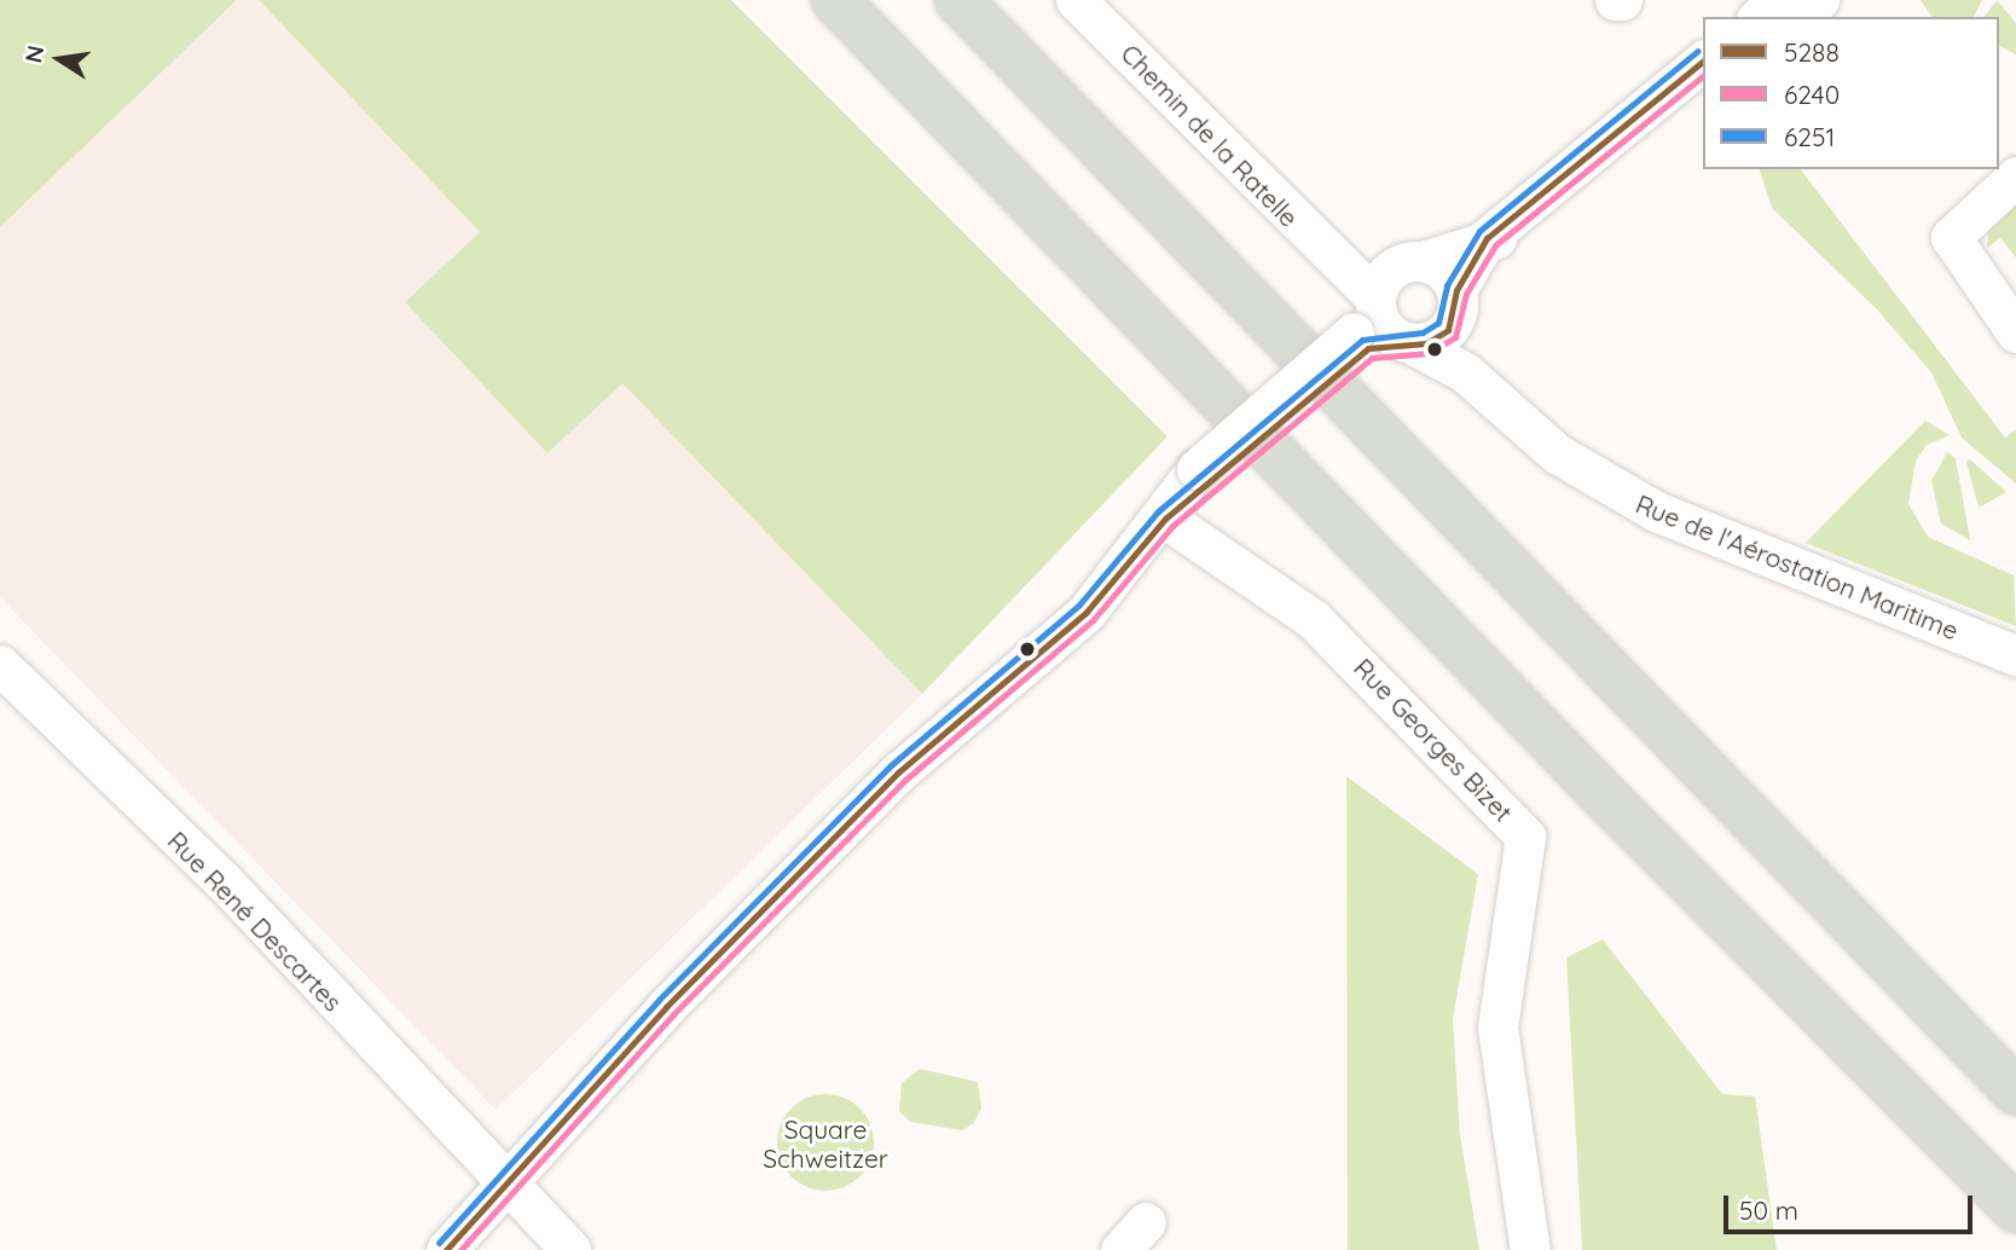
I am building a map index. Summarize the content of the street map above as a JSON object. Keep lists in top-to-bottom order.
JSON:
{
  "streets": {
    "street": [
      "Chemin de la Ratelle",
      "Rue de l'Aérostation Maritime",
      "Rue Georges Bizet",
      "Rue René Descartes"
    ]
  },
  "crossings": [
    ["Chemin de la Ratelle", "Rue de l'Aérostation Maritime"]
  ],
  "parks": ["Square Schweitzer"],
  "lines": ["transit line 6251", "transit line 5288", "transit line 6240"],
  "legend": ["5288", "6240", "6251"],
  "scale_bar": "50 m",
  "north": "left"
}
